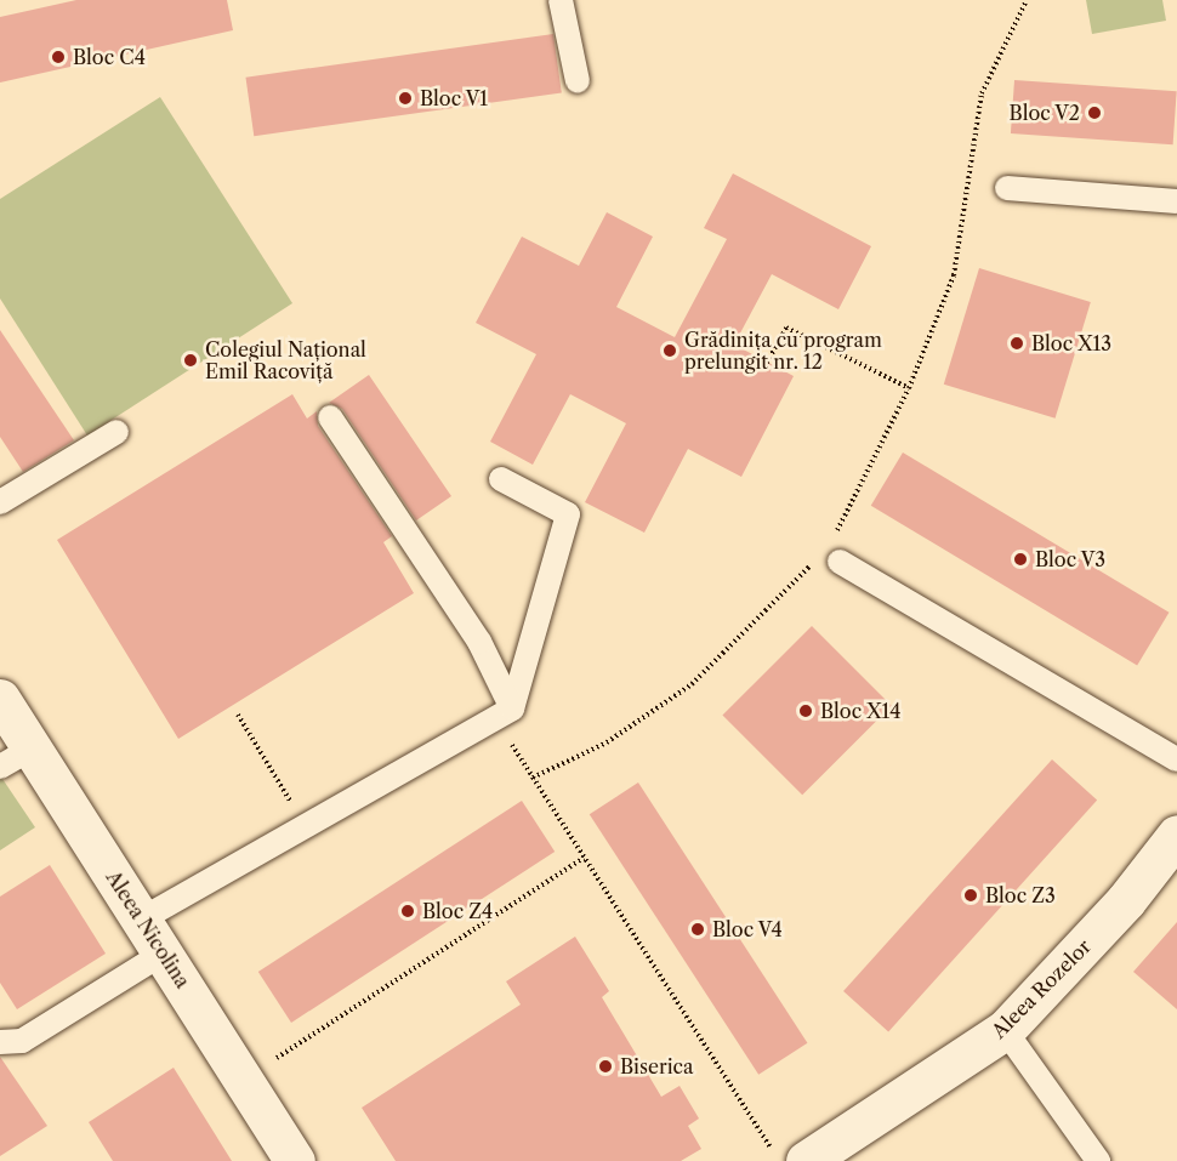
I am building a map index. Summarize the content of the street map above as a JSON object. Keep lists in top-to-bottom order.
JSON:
{
  "streets": {
    "street": ["Aleea Nicolina", "Aleea Rozelor"]
  },
  "places": [
    "Bloc C4",
    "Bloc V1",
    "Bloc V2",
    "Bloc X13",
    "Grădinița cu program prelungit nr. 12",
    "Colegiul Național Emil Racoviță",
    "Bloc V3",
    "Bloc X14",
    "Bloc Z3",
    "Bloc Z4",
    "Bloc V4",
    "Biserica"
  ]
}
